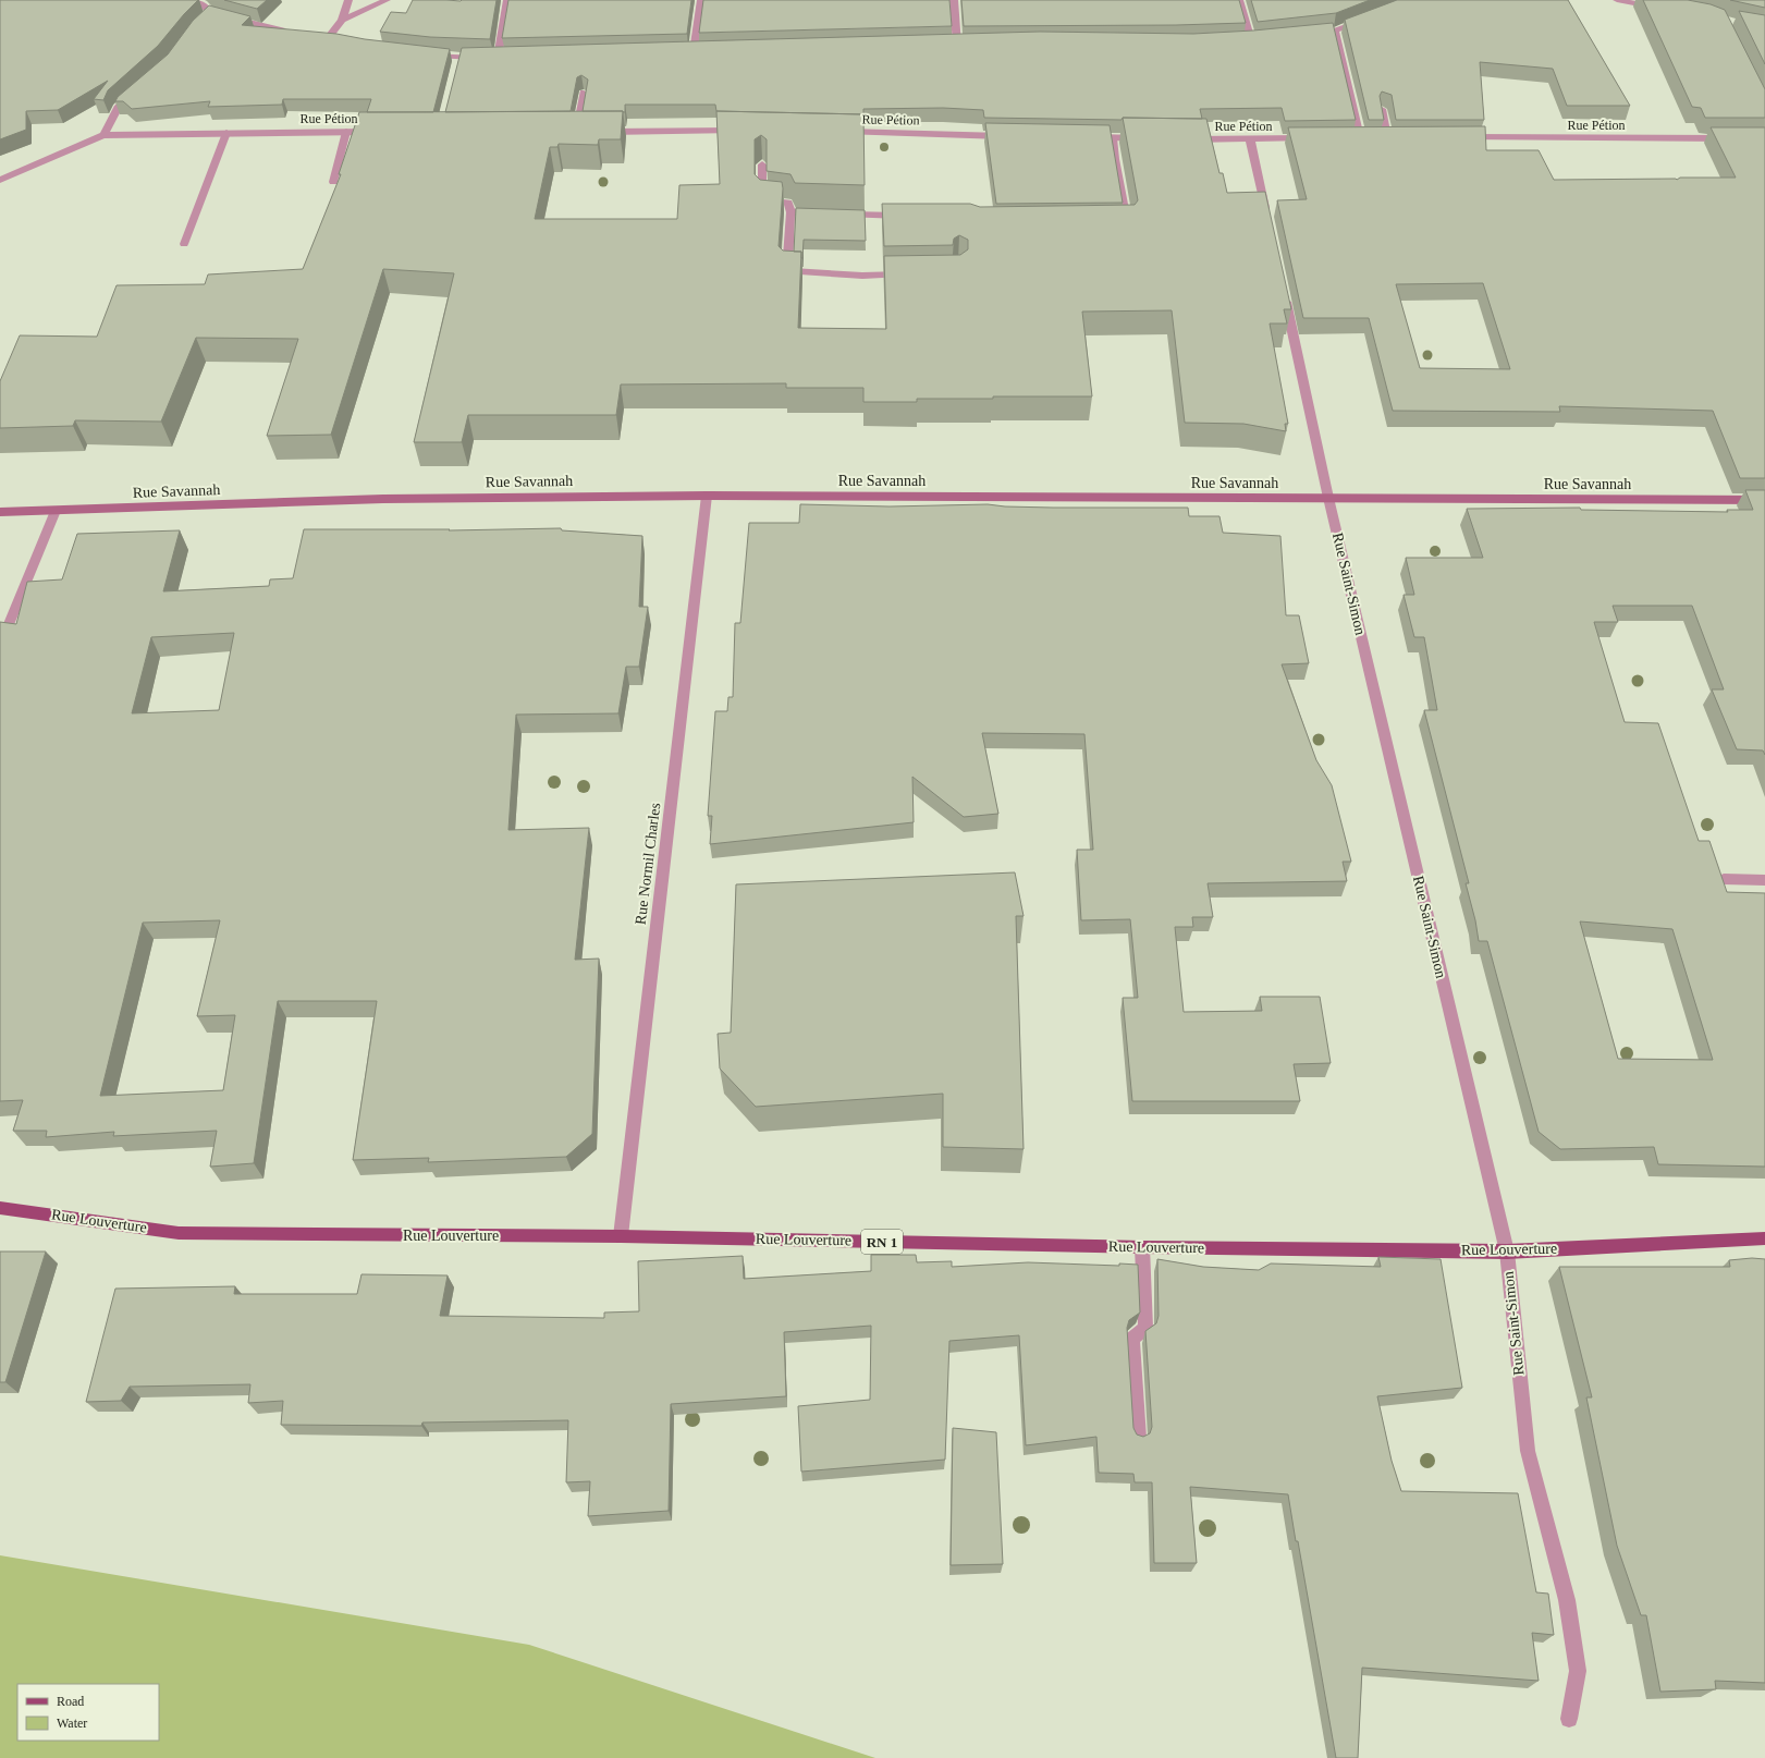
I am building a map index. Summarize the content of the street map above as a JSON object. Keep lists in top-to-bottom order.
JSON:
{
  "streets": {
    "main road": ["Rue Louverture", "RN 1"],
    "street": [
      "Rue Pétion",
      "Rue Savannah",
      "Rue Saint-Simon",
      "Rue Normil Charles"
    ]
  },
  "crossings": [
    ["Rue Savannah", "Rue Saint-Simon"],
    ["Rue Savannah", "Rue Normil Charles"],
    ["Rue Saint-Simon", "Rue Louverture"],
    ["Rue Normil Charles", "Rue Louverture"]
  ],
  "legend": ["Road", "Water"]
}
